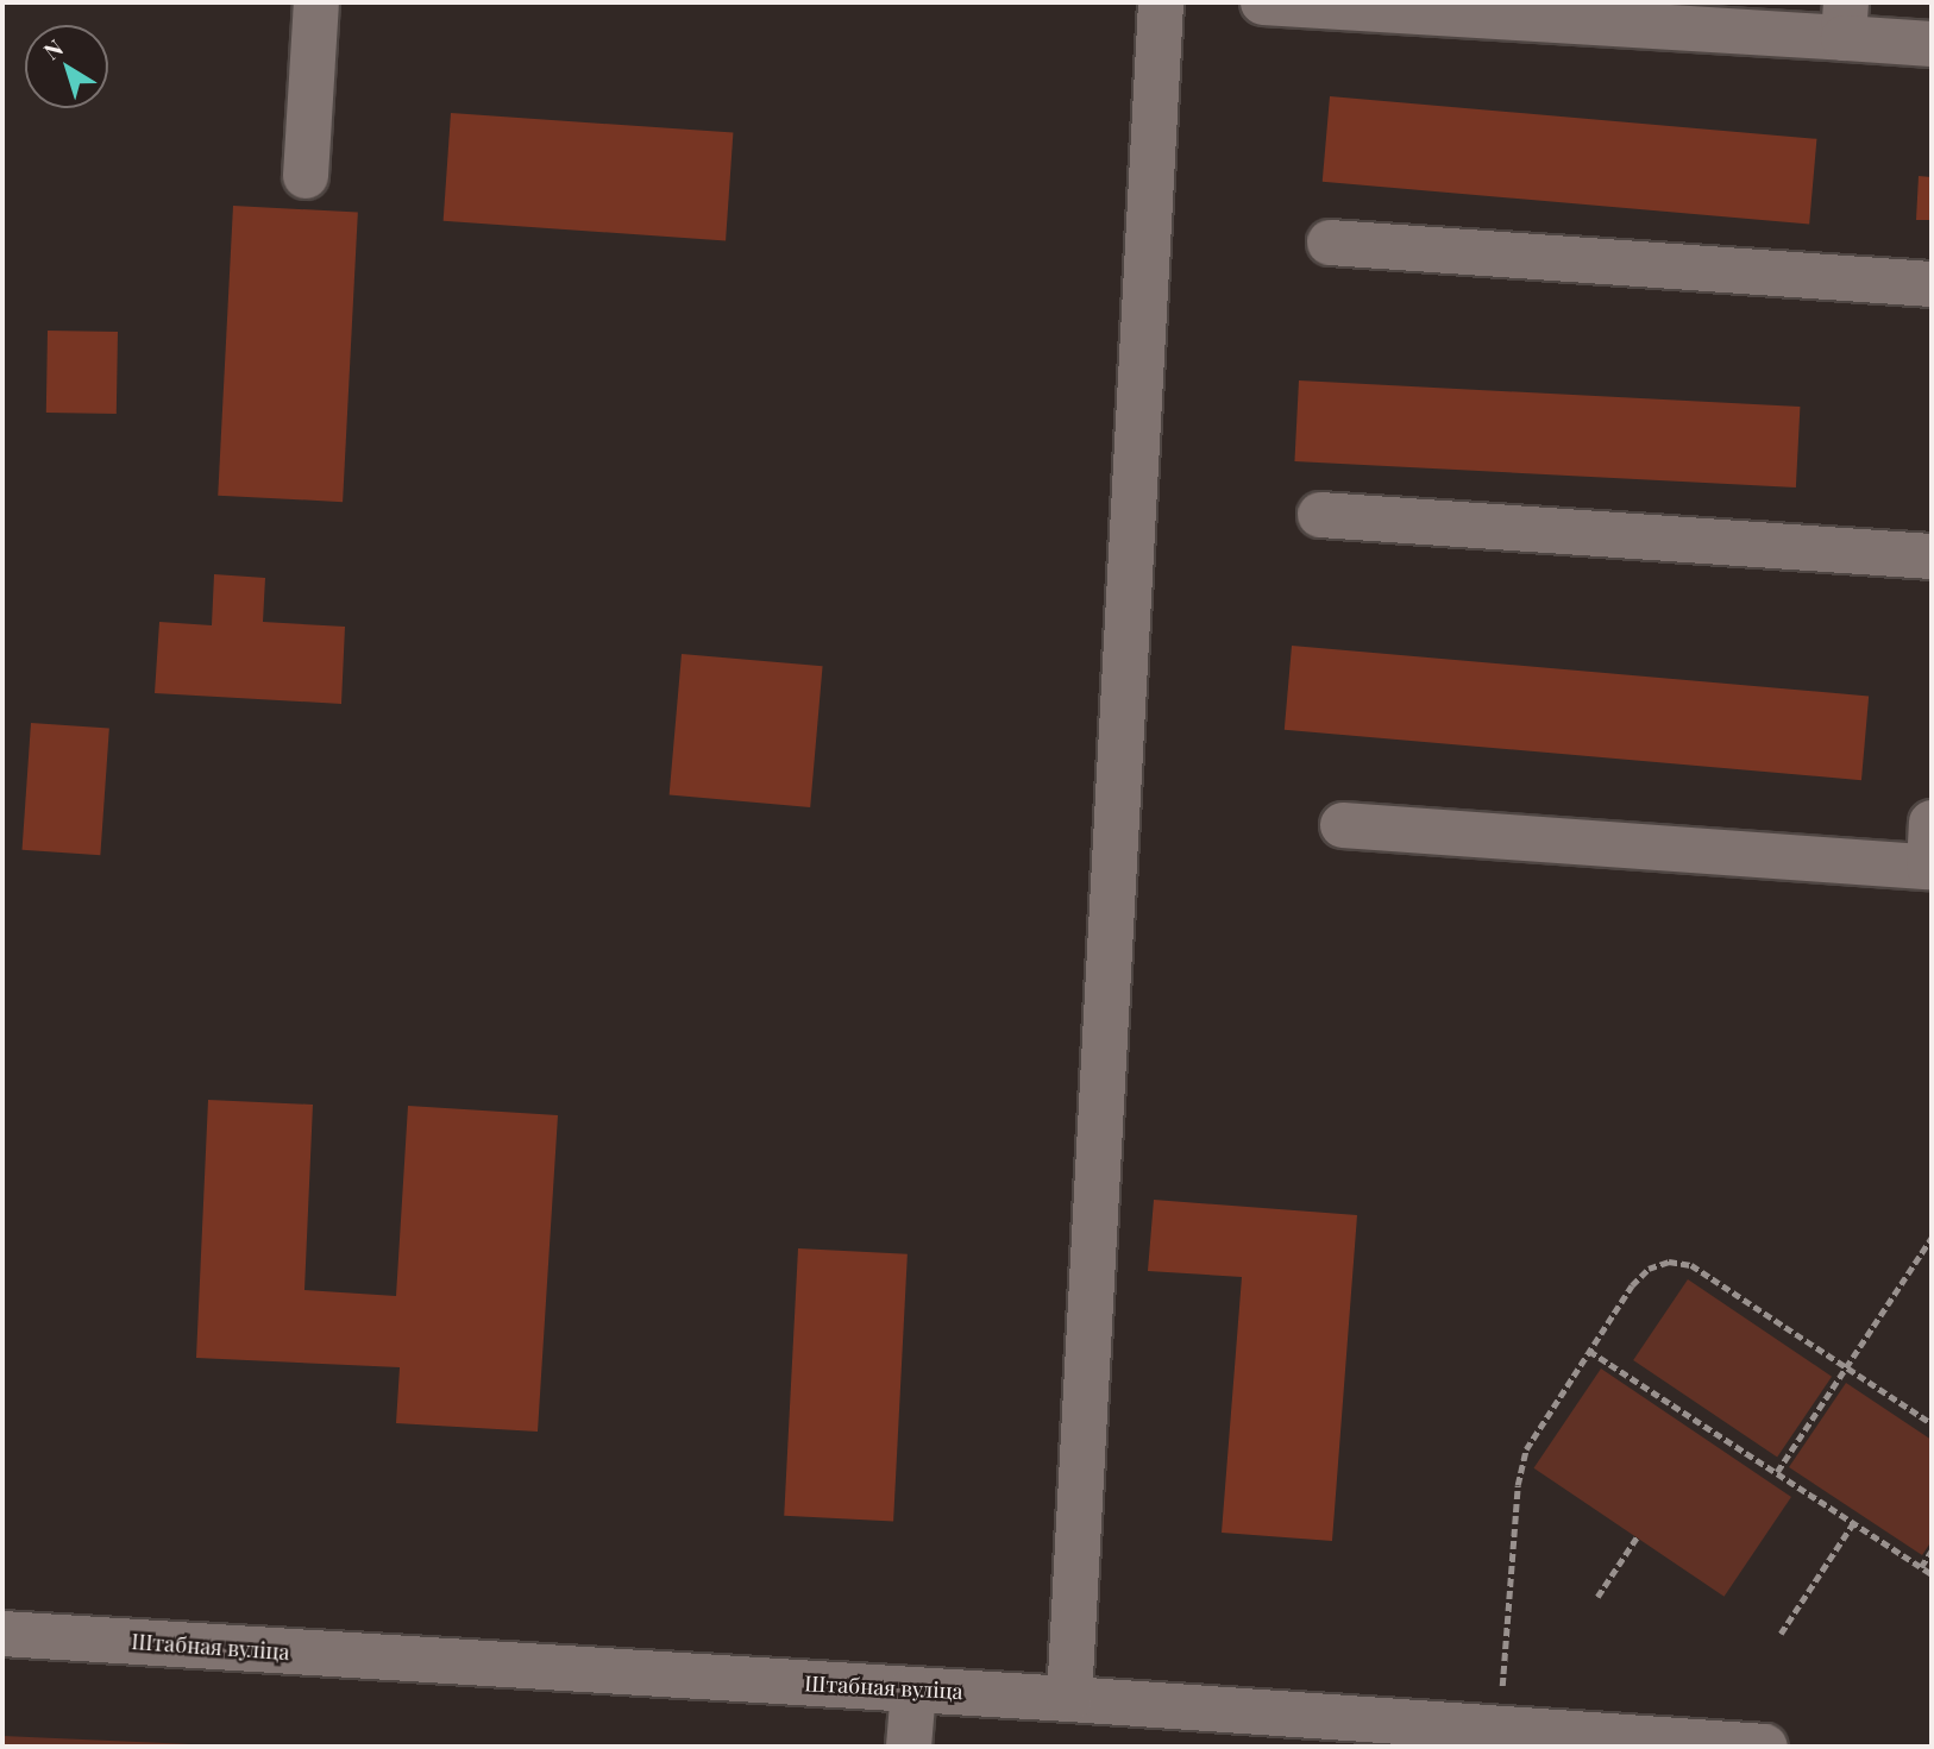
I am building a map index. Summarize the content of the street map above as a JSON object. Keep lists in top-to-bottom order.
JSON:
{
  "streets": {
    "street": ["Штабная вуліца"]
  },
  "north": "top left"
}
